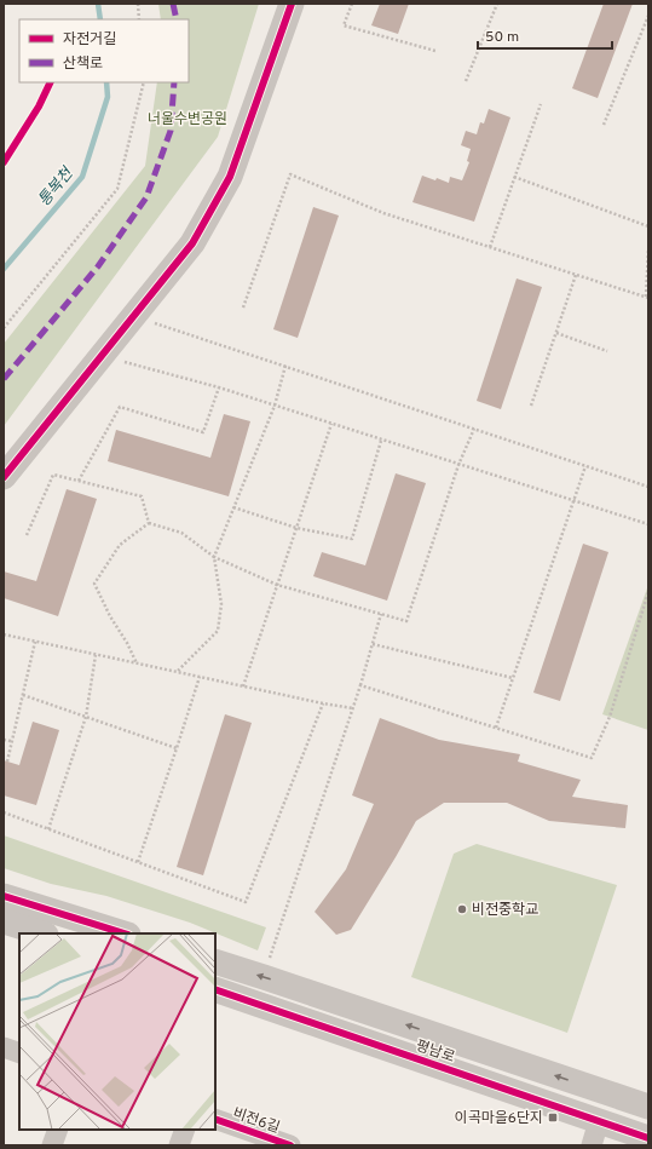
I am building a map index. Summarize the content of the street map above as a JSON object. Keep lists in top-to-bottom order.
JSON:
{
  "streets": {
    "street": ["평남로", "비전6길"]
  },
  "water": ["통복천"],
  "parks": ["너울수변공원"],
  "places": {
    "other": ["비전중학교"],
    "transit": ["이곡마을6단지"]
  },
  "legend": ["자전거길", "산책로"],
  "scale_bar": "50 m"
}
